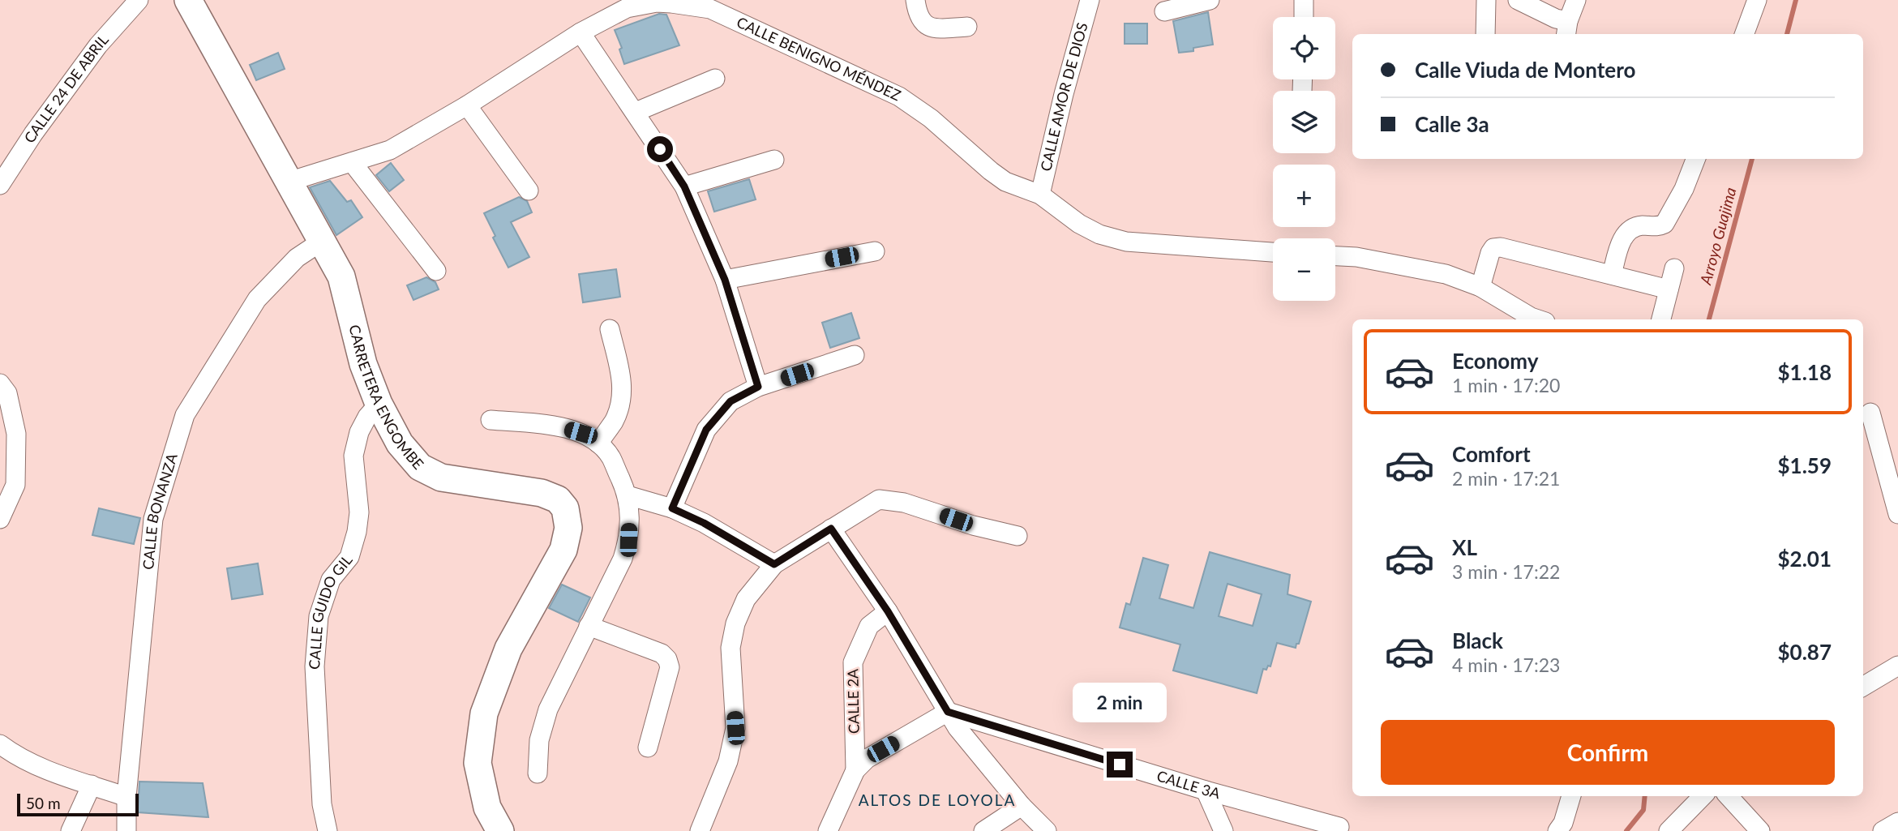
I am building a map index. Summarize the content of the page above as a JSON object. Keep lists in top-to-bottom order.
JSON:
{
  "streets": {
    "street": [
      "CALLE BENIGNO MÉNDEZ",
      "CALLE 24 DE ABRIL",
      "CALLE AMOR DE DIOS",
      "CARRETERA ENGOMBE",
      "CALLE BONANZA",
      "CALLE GUIDO GIL",
      "CALLE 2A",
      "CALLE 3A"
    ]
  },
  "crossings": [
    ["CALLE BENIGNO MÉNDEZ", "CALLE AMOR DE DIOS"],
    ["CALLE BENIGNO MÉNDEZ", "CARRETERA ENGOMBE"],
    ["CARRETERA ENGOMBE", "CALLE BONANZA"],
    ["CARRETERA ENGOMBE", "CALLE GUIDO GIL"]
  ],
  "districts": ["ALTOS DE LOYOLA"],
  "water": ["Arroyo Guajima"],
  "scale_bar": "50 m",
  "page": {
    "map_buttons": ["+", "−"],
    "banner": ["Calle Viuda de Montero", "Calle 3a"],
    "list": [
      {
        "name": "Economy",
        "note": "1 min · 17:20",
        "value": "$1.18"
      },
      {
        "name": "Comfort",
        "note": "2 min · 17:21",
        "value": "$1.59"
      },
      {
        "name": "XL",
        "note": "3 min · 17:22",
        "value": "$2.01"
      },
      {
        "name": "Black",
        "note": "4 min · 17:23",
        "value": "$0.87"
      }
    ],
    "bubble": "2 min",
    "buttons": "Confirm",
    "scale": "50 m"
  }
}
